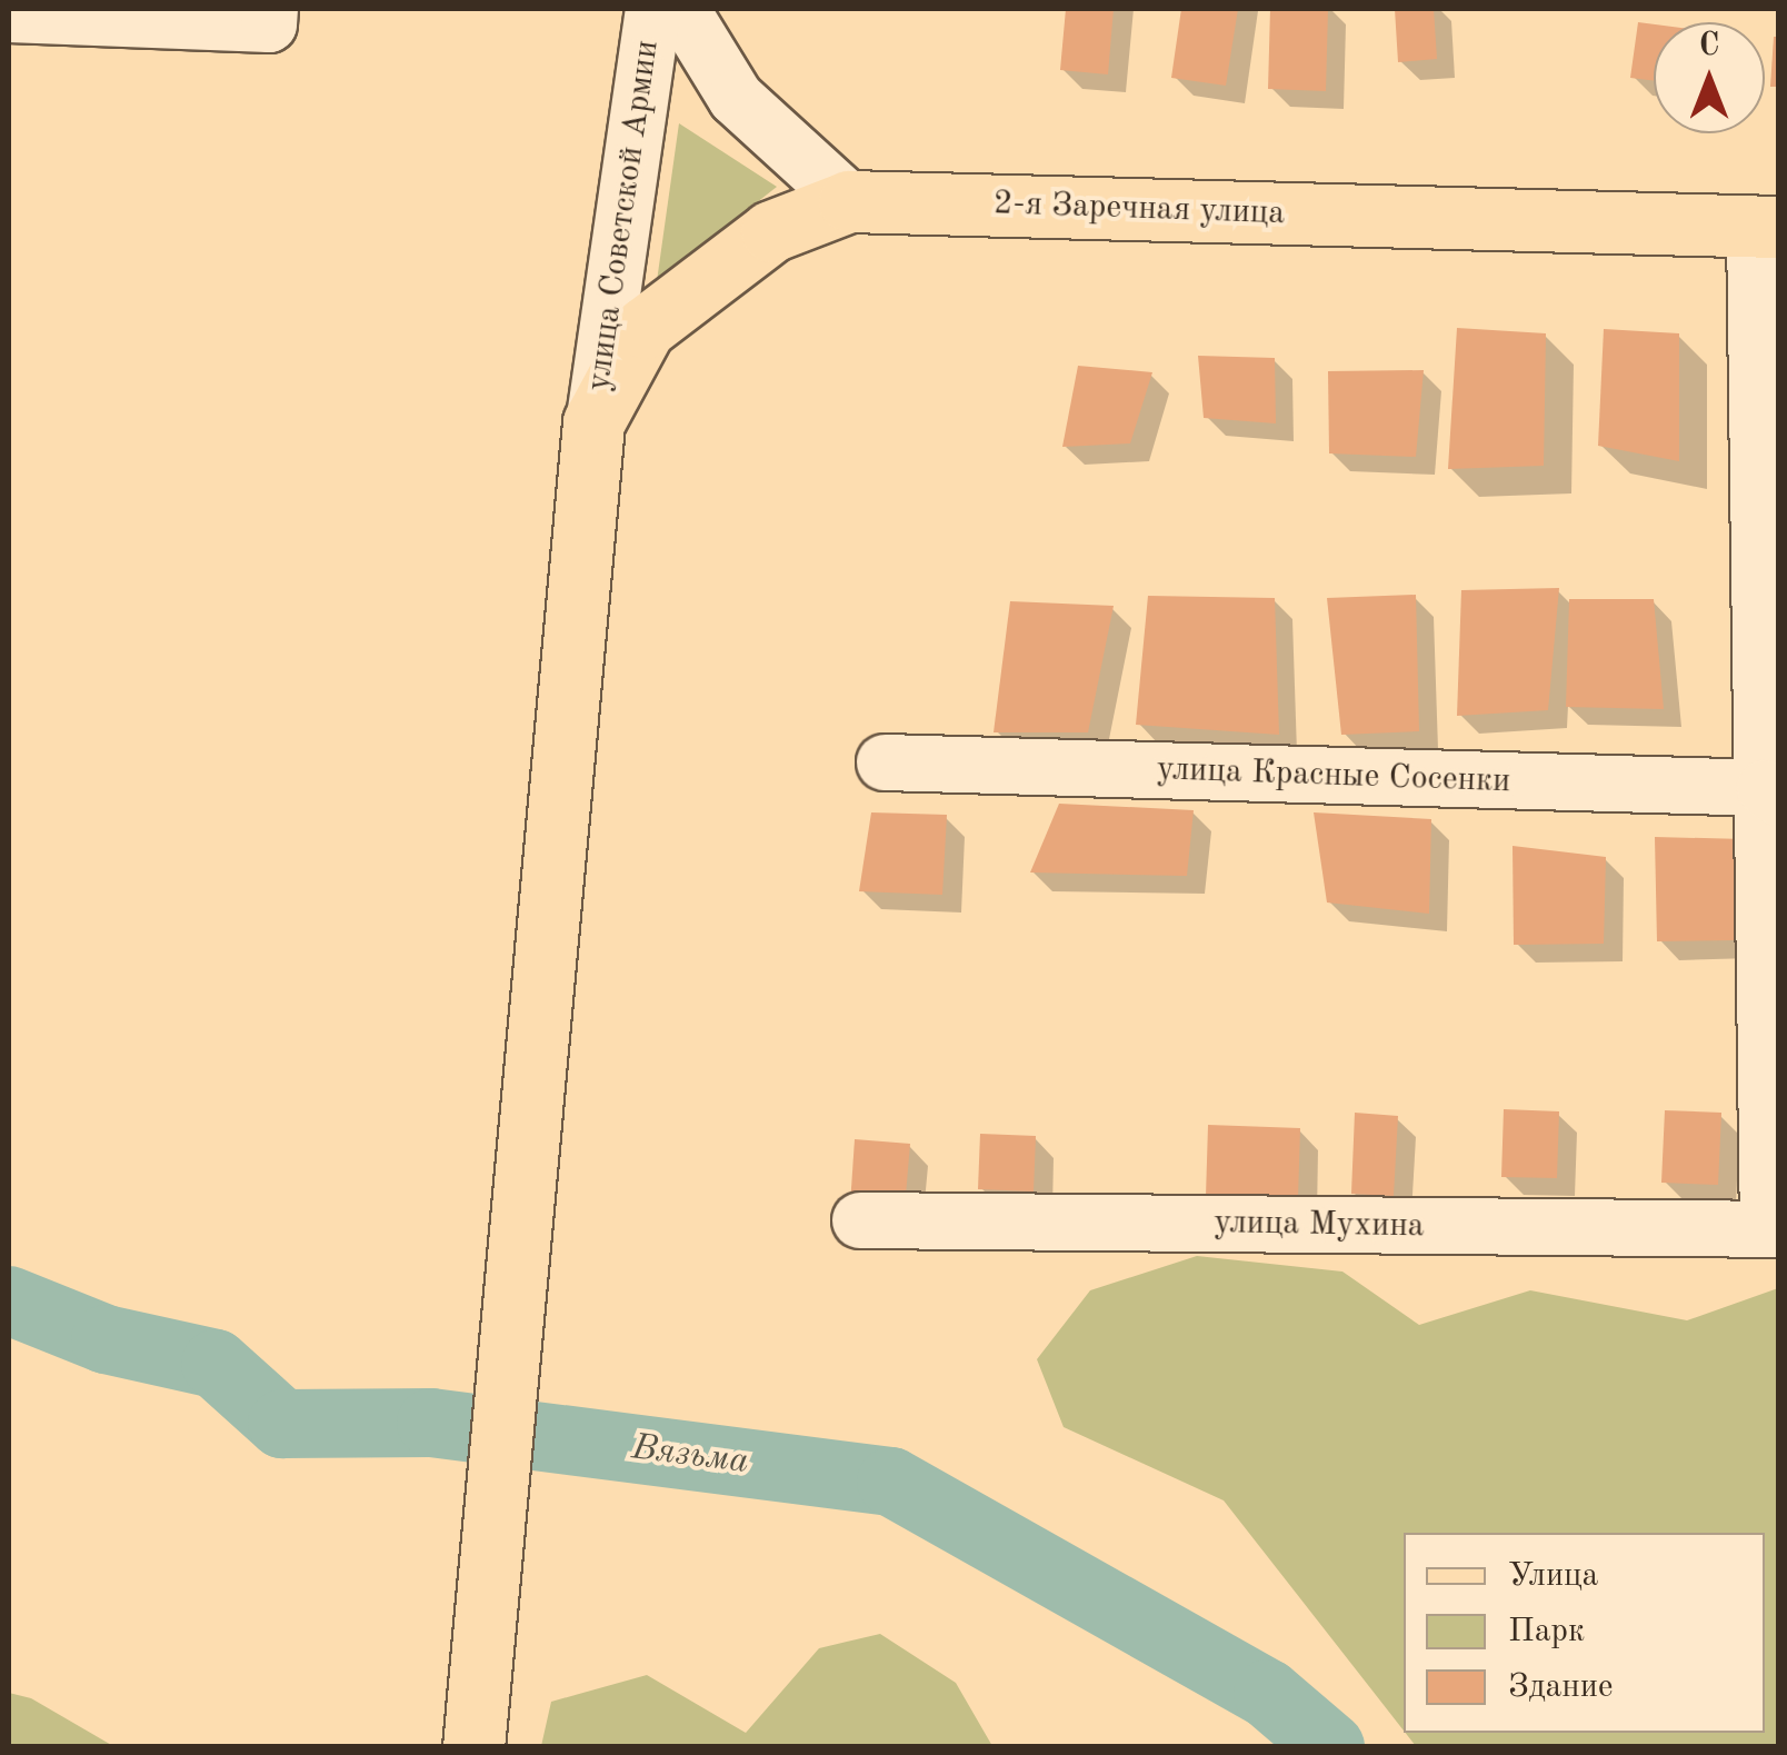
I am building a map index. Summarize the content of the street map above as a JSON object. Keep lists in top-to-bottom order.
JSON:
{
  "streets": {
    "main road": ["2-я Заречная улица"],
    "street": ["улица Советской Армии", "улица Красные Сосенки", "улица Мухина"]
  },
  "crossings": [
    ["2-я Заречная улица", "улица Советской Армии"]
  ],
  "water": ["Вязьма"],
  "legend": ["Улица", "Парк", "Здание"],
  "north": "top"
}
